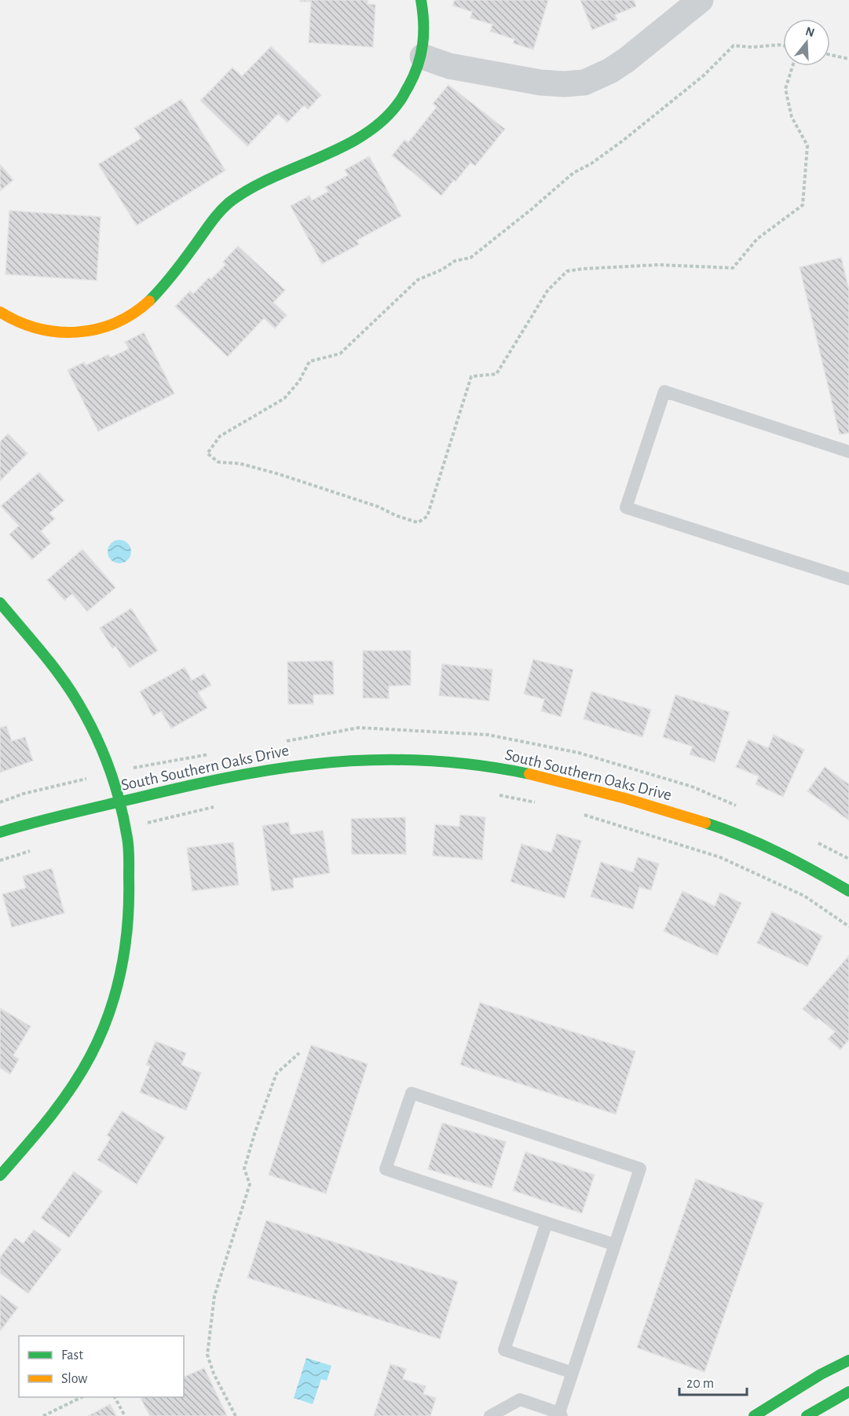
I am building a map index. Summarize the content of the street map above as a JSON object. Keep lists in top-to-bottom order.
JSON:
{
  "streets": {
    "street": ["South Southern Oaks Drive"]
  },
  "legend": ["Fast", "Slow"],
  "scale_bar": "20 m",
  "north": "top"
}
